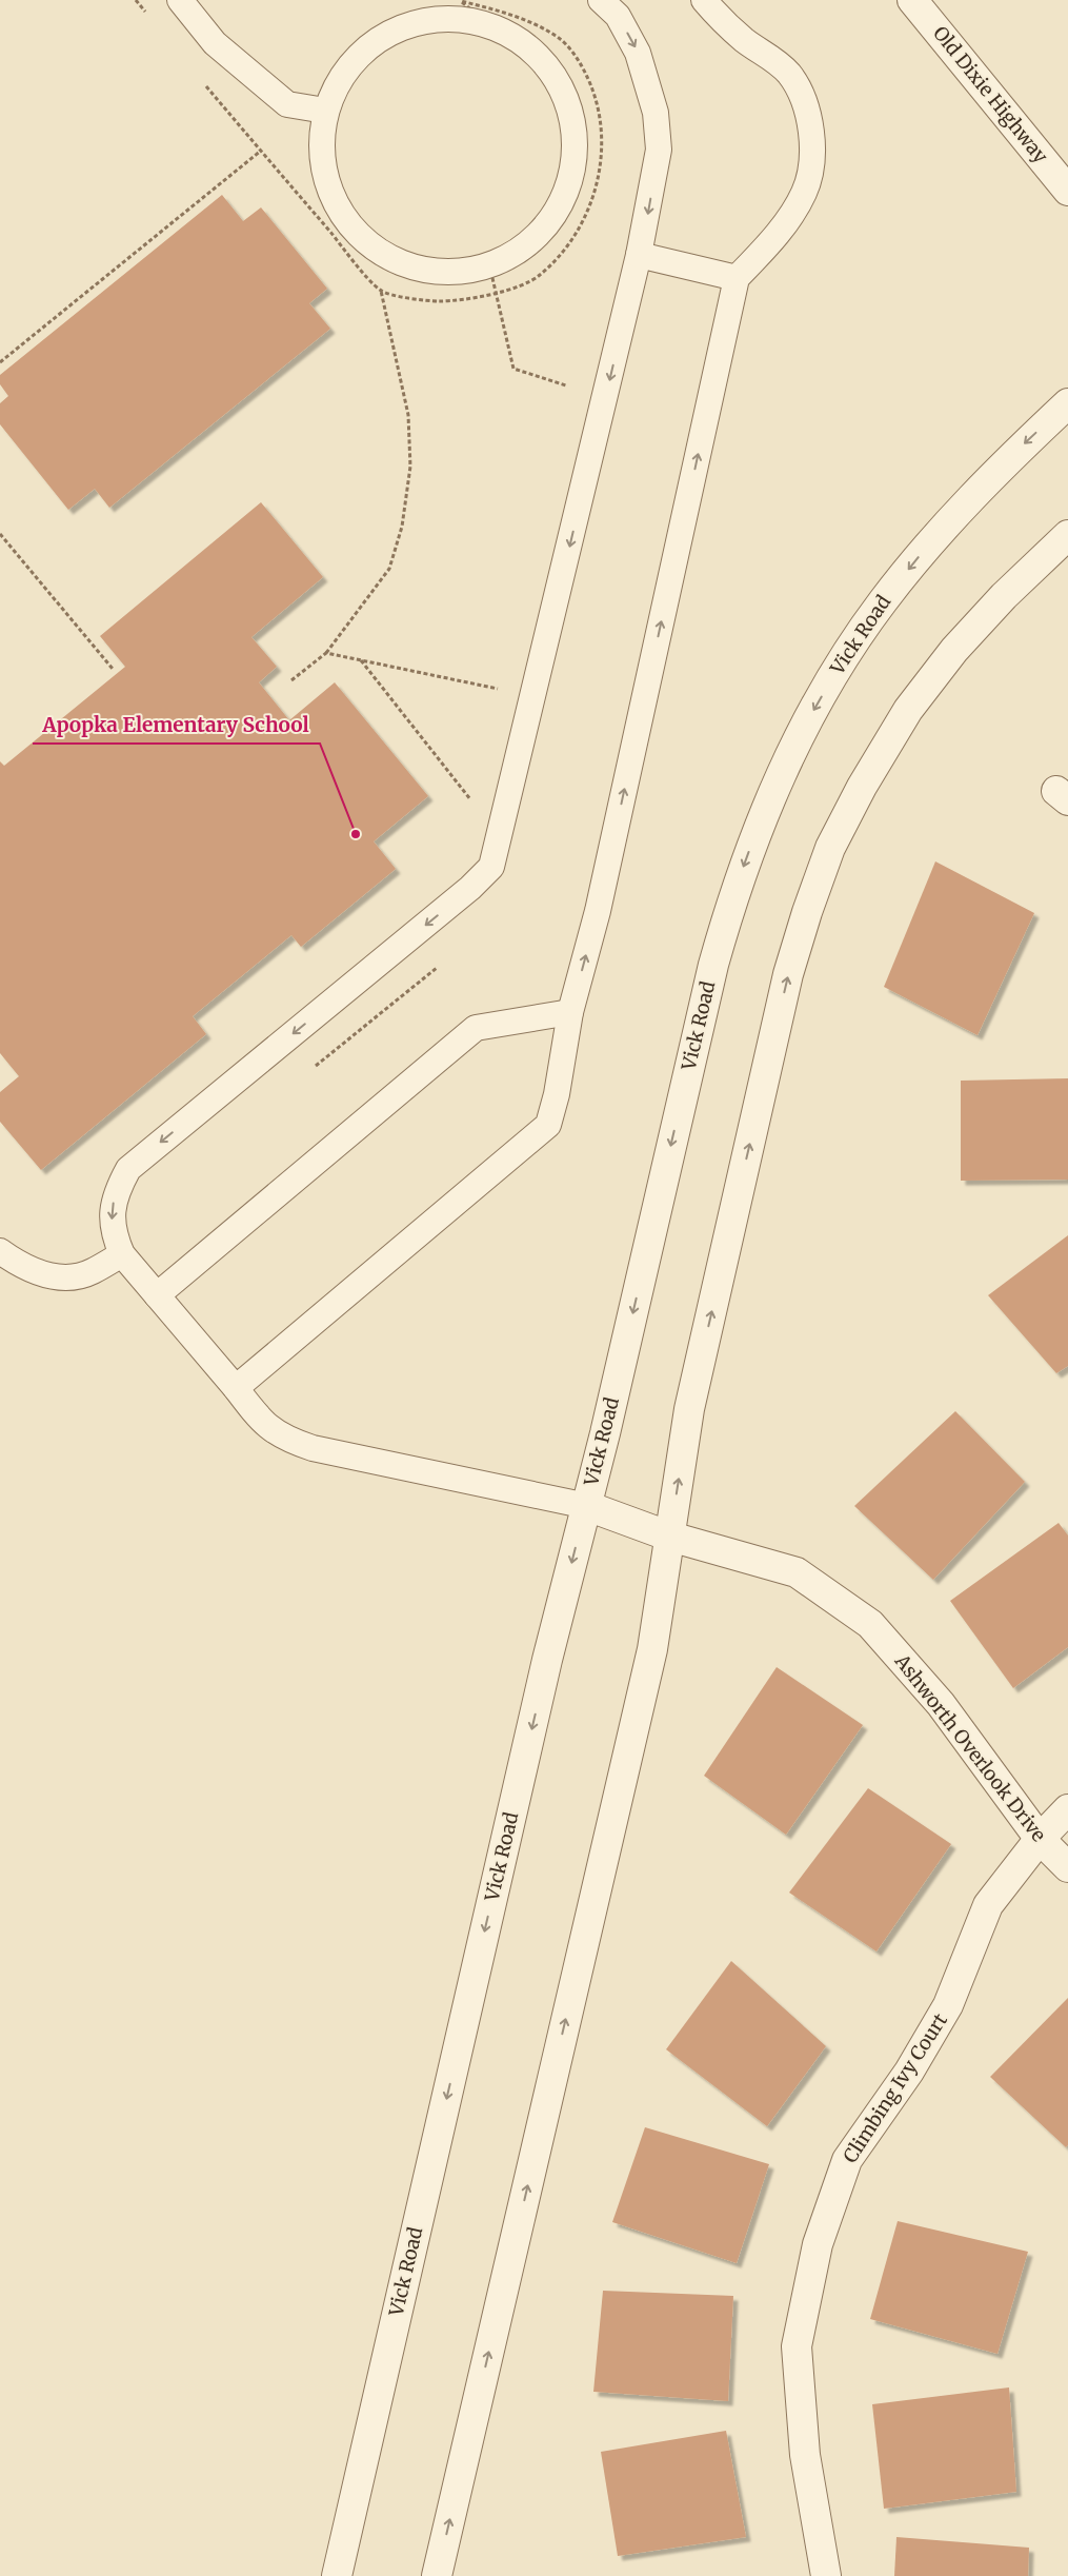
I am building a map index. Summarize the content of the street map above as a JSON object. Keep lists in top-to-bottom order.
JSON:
{
  "streets": {
    "street": [
      "Old Dixie Highway",
      "Vick Road",
      "Ashworth Overlook Drive",
      "Climbing Ivy Court"
    ]
  },
  "crossings": [
    ["Vick Road", "Ashworth Overlook Drive"],
    ["Ashworth Overlook Drive", "Climbing Ivy Court"]
  ],
  "places": ["Apopka Elementary School"]
}
